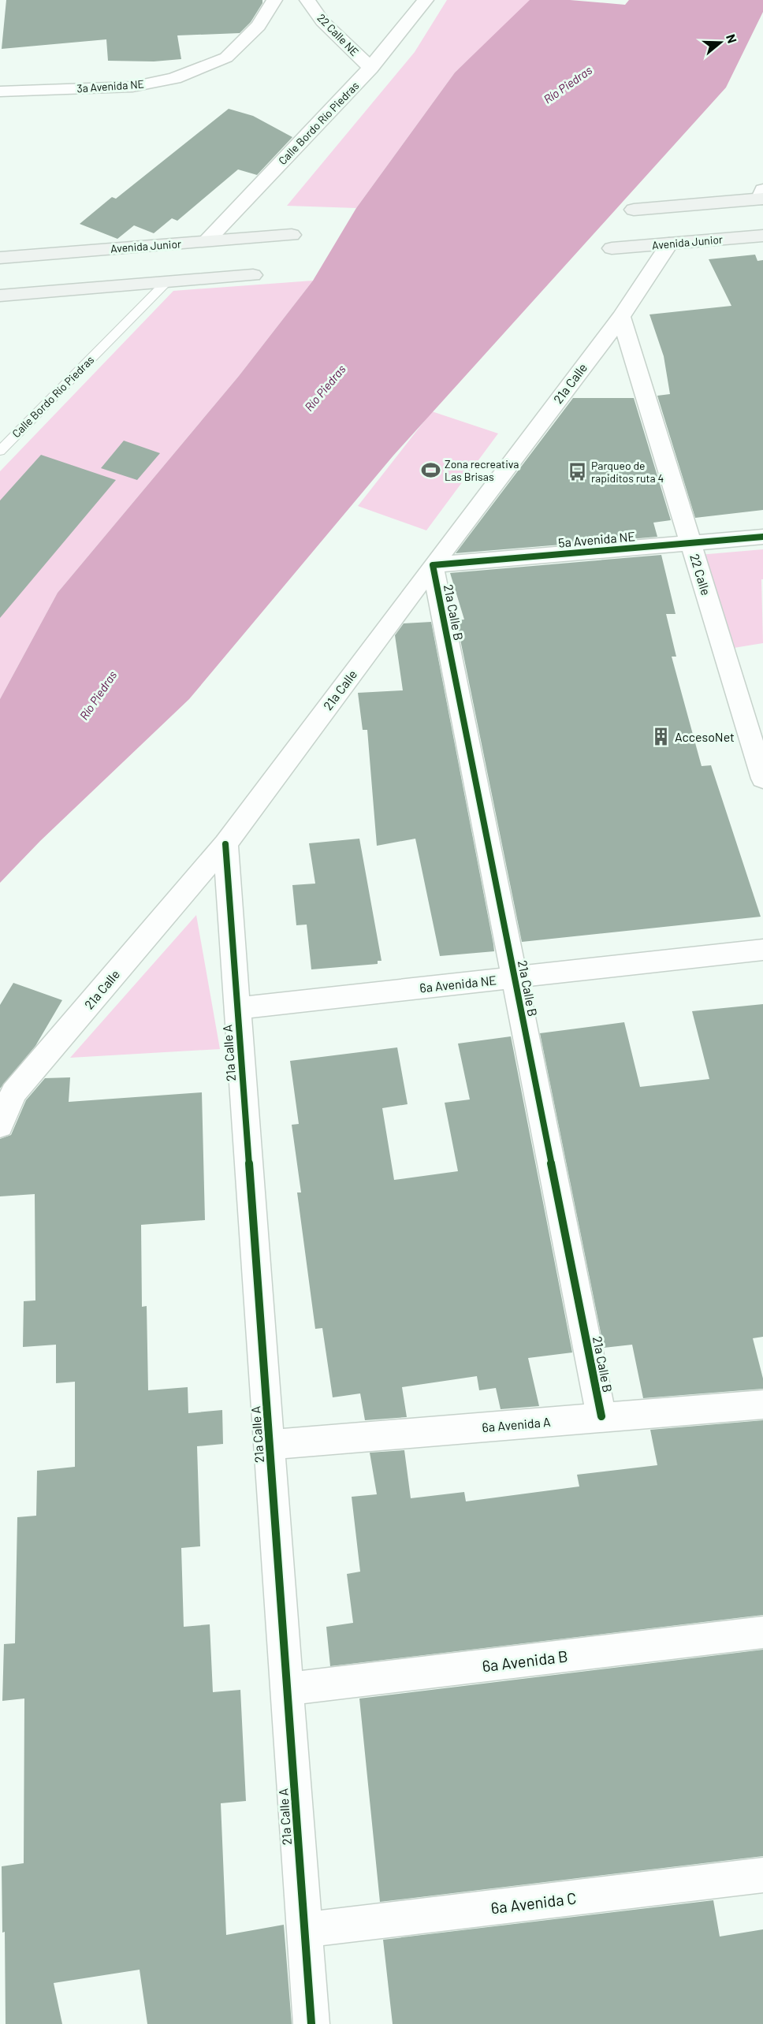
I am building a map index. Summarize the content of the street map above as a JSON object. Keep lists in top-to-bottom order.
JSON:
{
  "streets": {
    "main road": ["Avenida Junior"],
    "street": [
      "22 Calle NE",
      "3a Avenida NE",
      "Calle Bordo Río Piedras",
      "21a Calle",
      "5a Avenida NE",
      "22 Calle",
      "21a Calle B",
      "6a Avenida NE",
      "21a Calle A",
      "6a Avenida A",
      "6a Avenida B",
      "6a Avenida C"
    ]
  },
  "crossings": [
    ["22 Calle NE", "Calle Bordo Río Piedras"],
    ["Calle Bordo Río Piedras", "Avenida Junior"],
    ["Avenida Junior", "21a Calle"],
    ["21a Calle", "5a Avenida NE"],
    ["21a Calle", "22 Calle"],
    ["21a Calle", "21a Calle B"],
    ["21a Calle", "21a Calle A"],
    ["5a Avenida NE", "22 Calle"],
    ["5a Avenida NE", "21a Calle B"],
    ["21a Calle B", "6a Avenida NE"],
    ["21a Calle B", "6a Avenida A"],
    ["6a Avenida NE", "21a Calle A"],
    ["21a Calle A", "6a Avenida A"],
    ["21a Calle A", "6a Avenida B"],
    ["21a Calle A", "6a Avenida C"]
  ],
  "water": ["Río Piedras"],
  "places": {
    "sports": ["Zona recreativa Las Brisas"],
    "bus stop": ["Parqueo de rapiditos ruta 4"],
    "building": ["AccesoNet"]
  },
  "north": "right"
}
